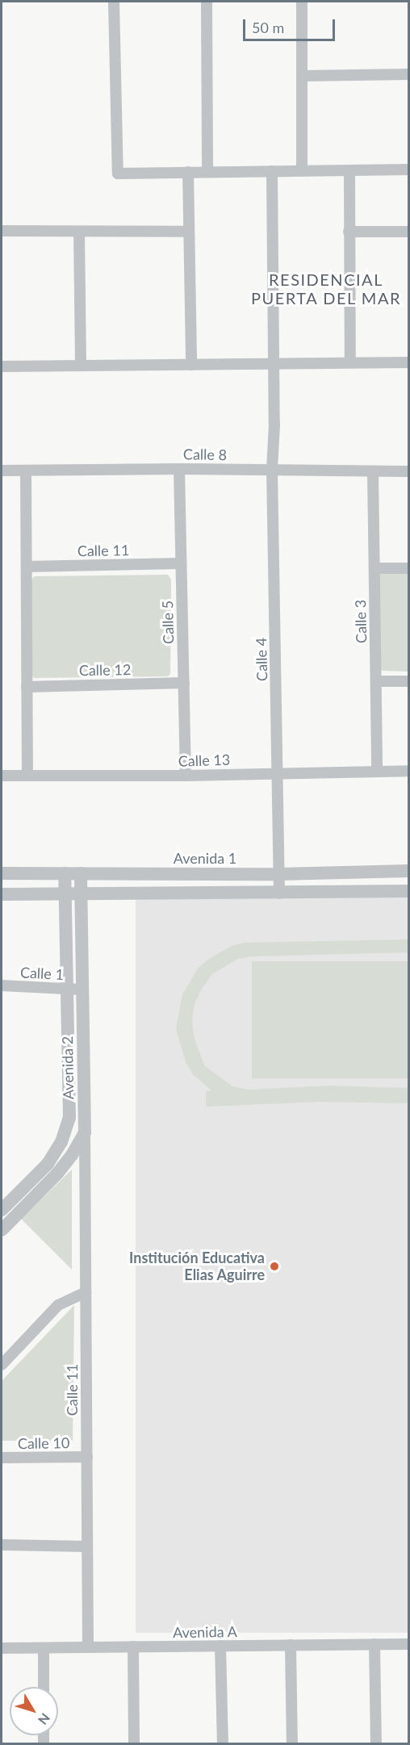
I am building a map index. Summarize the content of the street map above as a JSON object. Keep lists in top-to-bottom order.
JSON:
{
  "streets": {
    "street": [
      "Calle 8",
      "Calle 11",
      "Calle 3",
      "Calle 5",
      "Calle 4",
      "Calle 12",
      "Calle 13",
      "Avenida 1",
      "Calle 1",
      "Avenida 2",
      "Calle 10",
      "Avenida A"
    ]
  },
  "crossings": [
    ["Calle 8", "Calle 3"],
    ["Calle 8", "Calle 5"],
    ["Calle 8", "Calle 4"],
    ["Calle 11", "Calle 5"],
    ["Calle 11", "Avenida 2"],
    ["Calle 11", "Calle 10"],
    ["Calle 11", "Avenida A"],
    ["Calle 3", "Calle 13"],
    ["Calle 5", "Calle 12"],
    ["Calle 5", "Calle 13"],
    ["Calle 4", "Calle 13"],
    ["Calle 4", "Avenida 1"],
    ["Avenida 1", "Avenida 2"],
    ["Calle 1", "Avenida 2"]
  ],
  "districts": ["RESIDENCIAL PUERTA DEL MAR"],
  "places": ["Institución Educativa Elias Aguirre"],
  "scale_bar": "50 m",
  "north": "bottom right"
}
